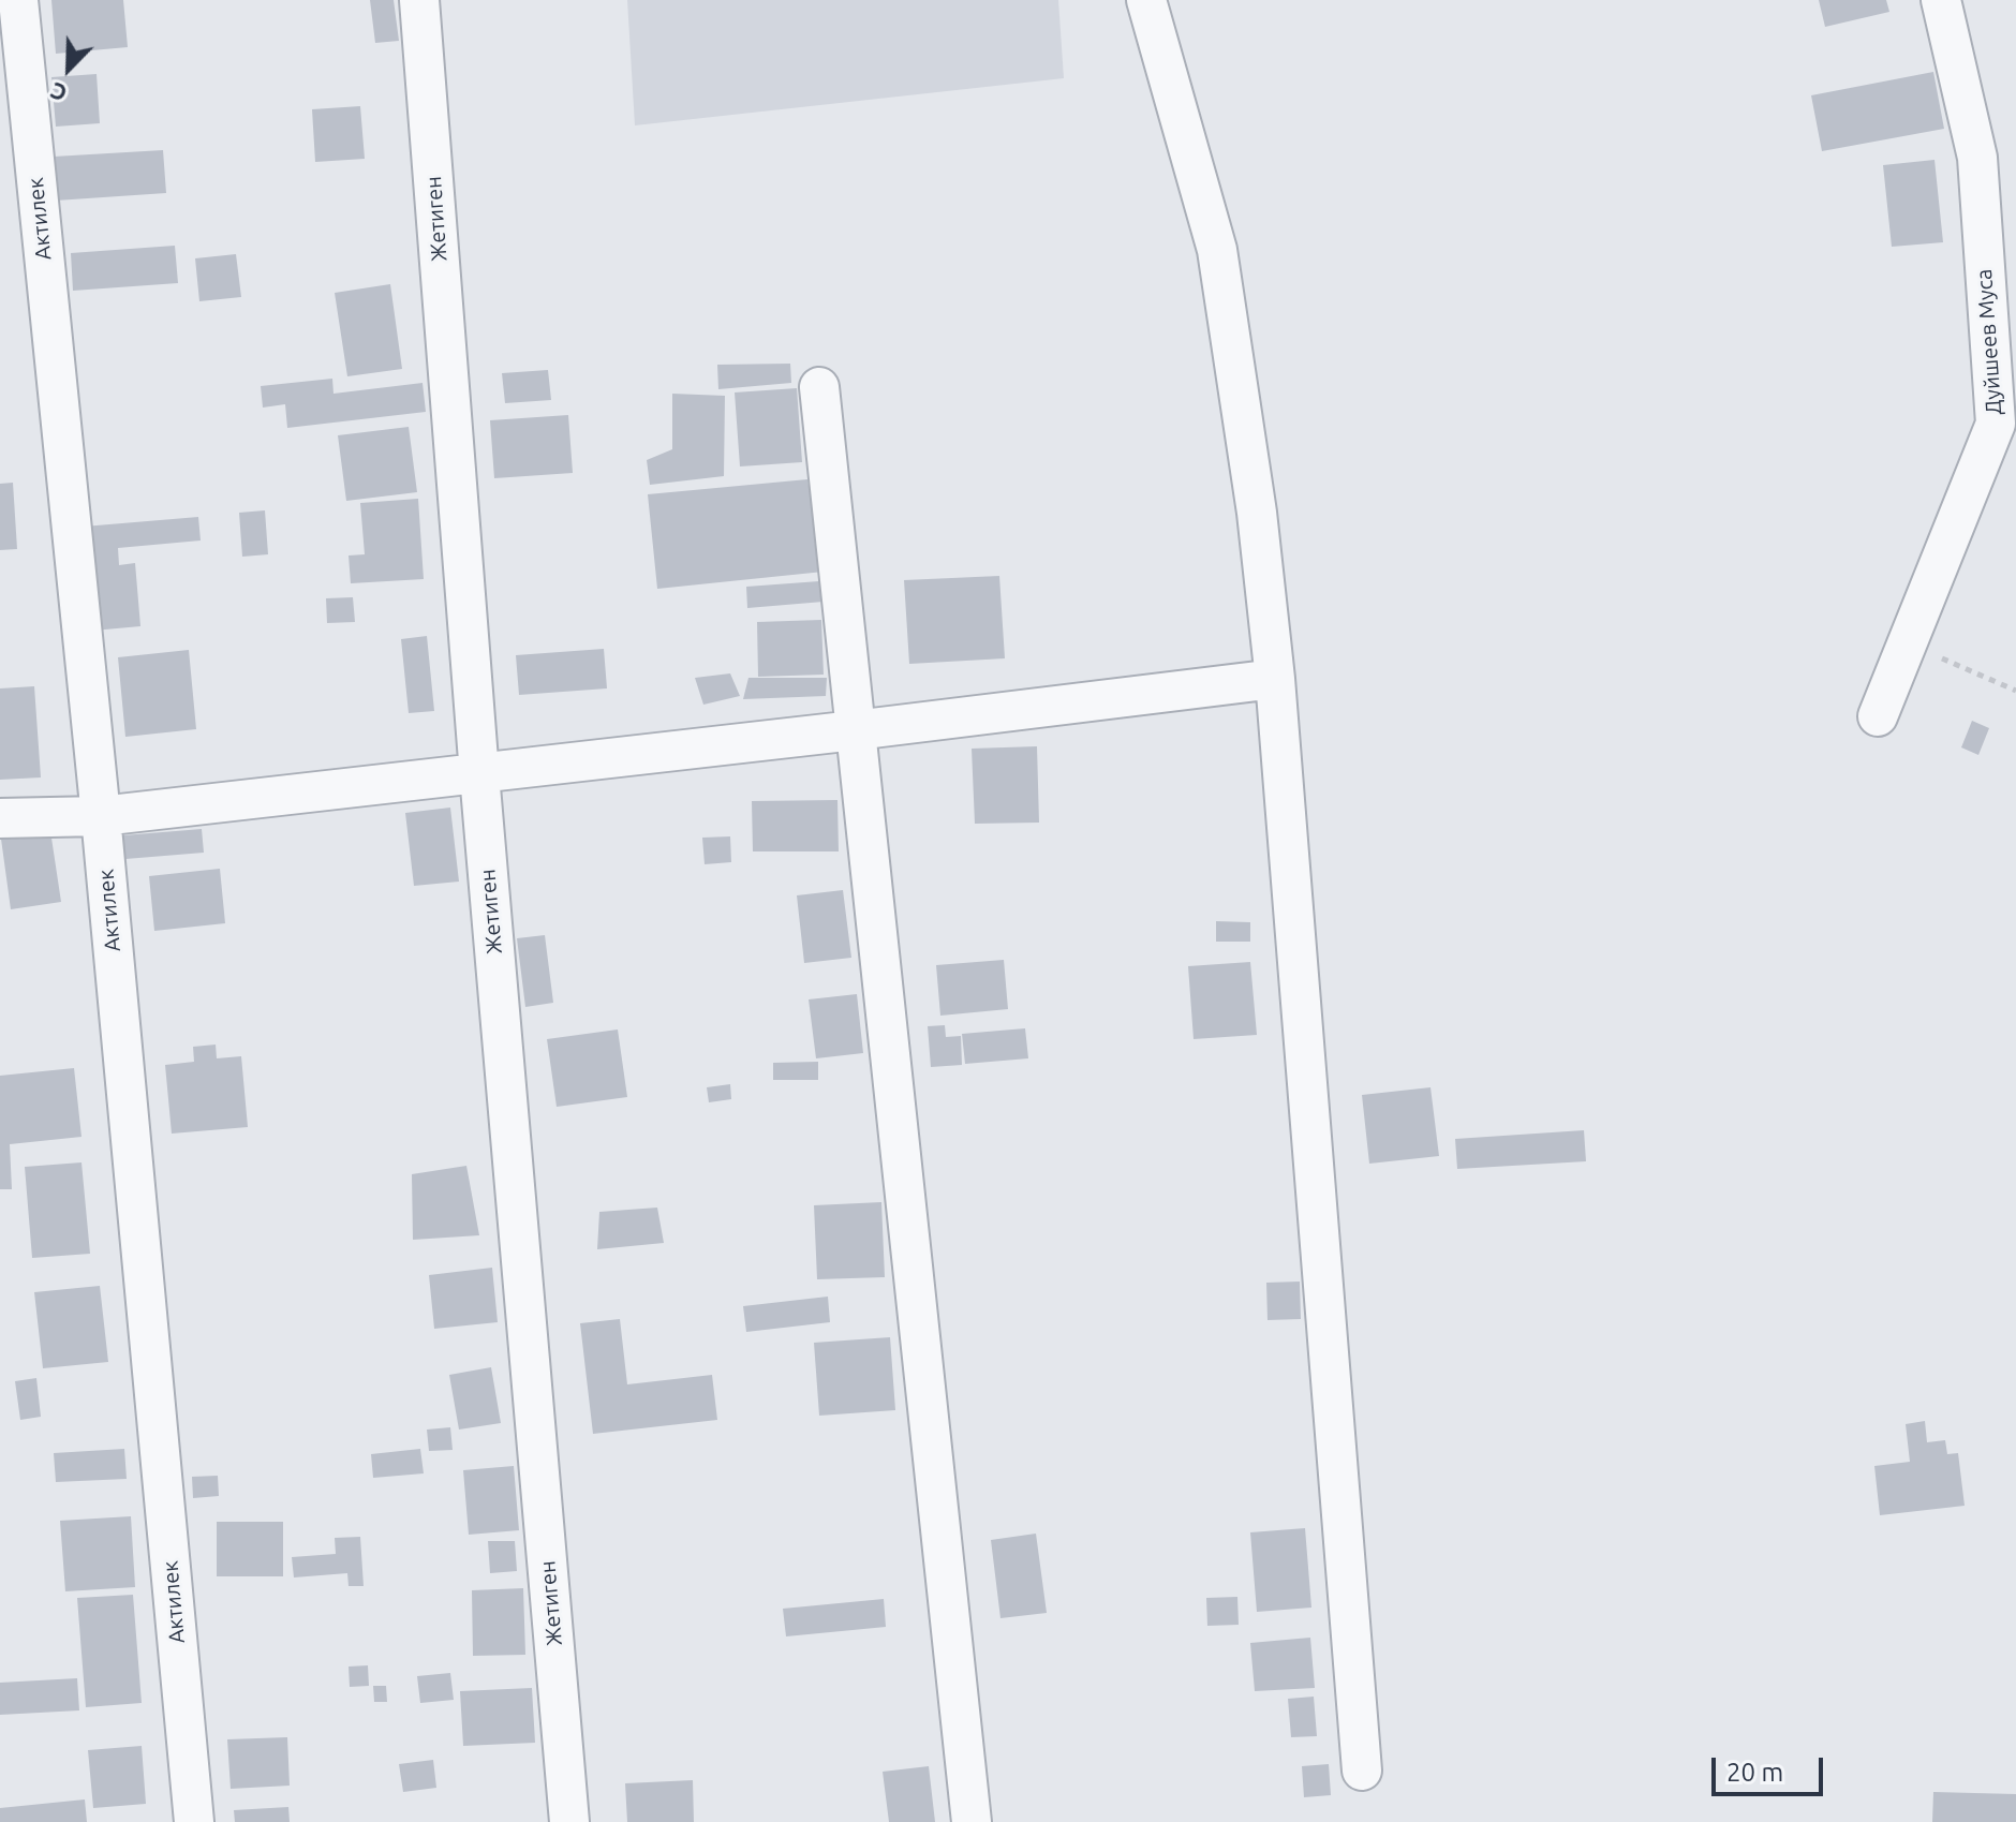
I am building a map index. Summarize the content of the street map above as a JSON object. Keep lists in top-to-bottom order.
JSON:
{
  "streets": {
    "street": ["Актилек", "Жетиген", "Дуйшеев Муса"]
  },
  "scale_bar": "20 m",
  "north": "bottom left"
}
